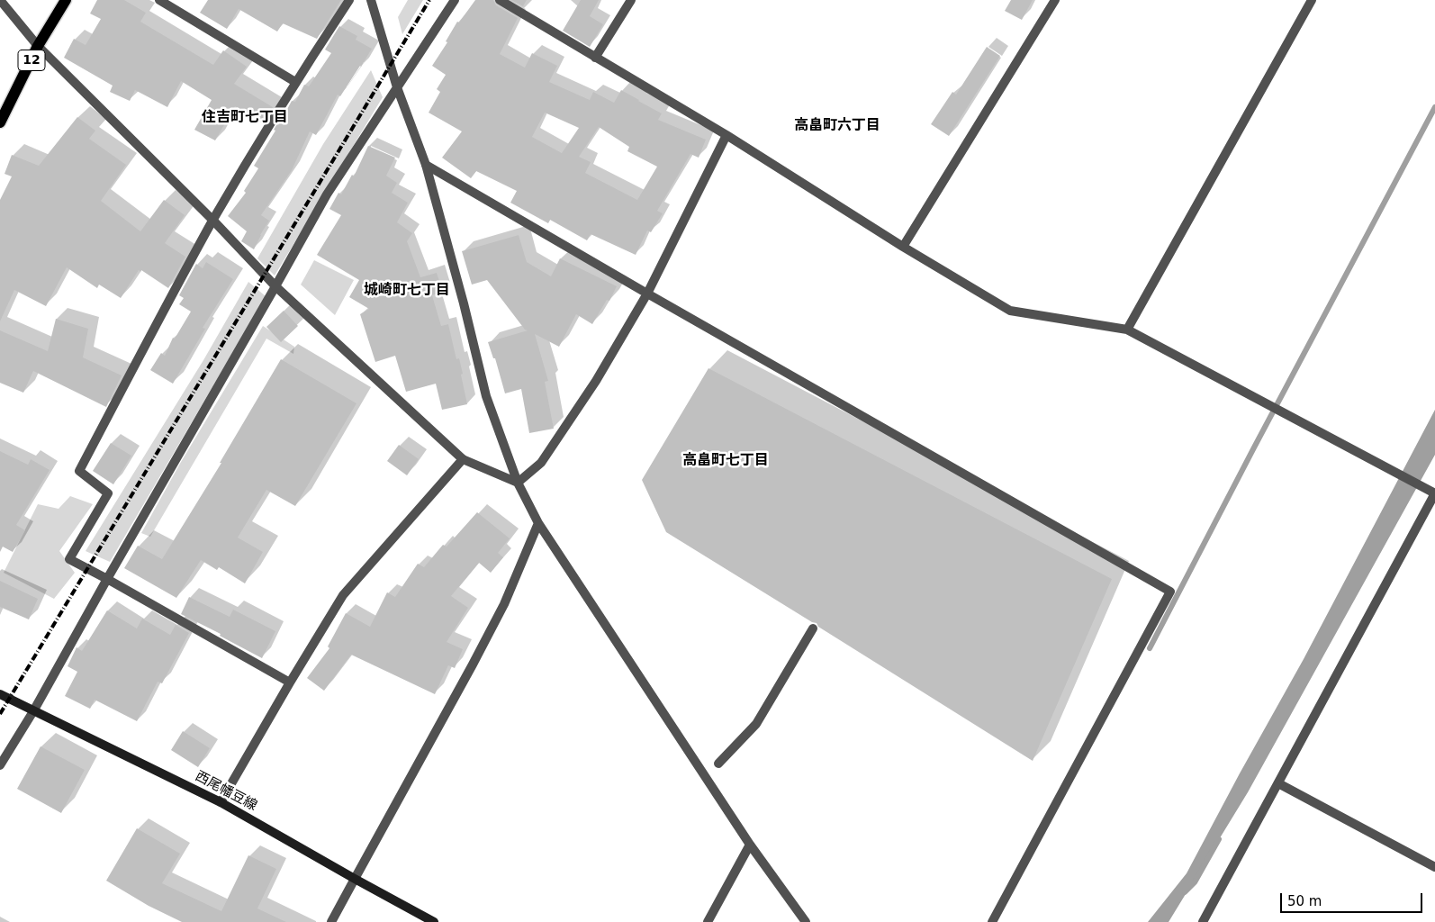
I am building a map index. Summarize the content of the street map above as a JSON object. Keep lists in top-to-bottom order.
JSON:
{
  "streets": {
    "main road": ["12", "西尾幡豆線"]
  },
  "districts": [
    "住吉町七丁目",
    "高畠町六丁目",
    "城崎町七丁目",
    "高畠町七丁目"
  ],
  "scale_bar": "50 m"
}
